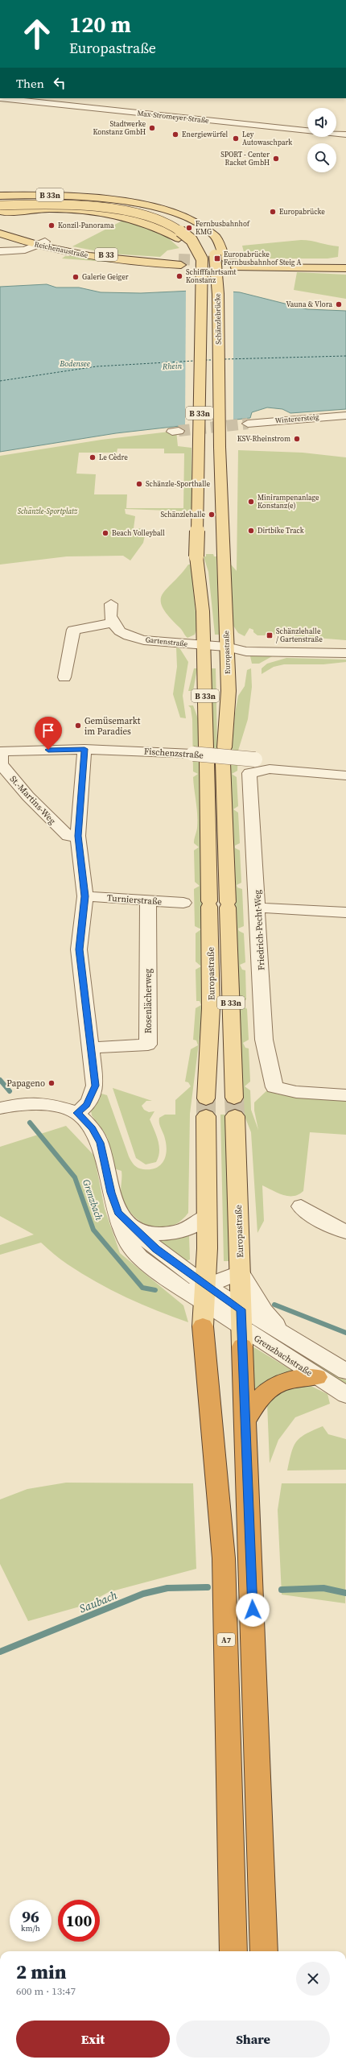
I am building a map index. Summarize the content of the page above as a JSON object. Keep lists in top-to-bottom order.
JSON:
{
  "streets": {
    "highway": ["A7"],
    "main road": [
      "B 33n",
      "Reichenaustraße",
      "B 33",
      "Schänzlebrücke",
      "Europastraße"
    ],
    "street": [
      "Max-Stromeyer-Straße",
      "Winterersteig",
      "Gartenstraße",
      "Fischenzstraße",
      "St.-Martins-Weg",
      "Turnierstraße",
      "Friedrich-Pecht-Weg",
      "Rosenlächerweg",
      "Grenzbachstraße"
    ]
  },
  "crossings": [
    ["B 33n", "Reichenaustraße"],
    ["B 33n", "Schänzlebrücke"],
    ["Reichenaustraße", "Schänzlebrücke"],
    ["Schänzlebrücke", "Europastraße"],
    ["Gartenstraße", "Europastraße"],
    ["Europastraße", "Grenzbachstraße"],
    ["Europastraße", "A7"],
    ["Fischenzstraße", "St.-Martins-Weg"],
    ["Fischenzstraße", "Friedrich-Pecht-Weg"],
    ["Turnierstraße", "Rosenlächerweg"]
  ],
  "water": [
    "Bodensee",
    "Rhein",
    "Grenzbach",
    "Saubach"
  ],
  "parks": ["Schänzle-Sportplatz"],
  "places": {
    "other": [
      "Stadtwerke Konstanz GmbH",
      "Energiewürfel",
      "Ley Autowaschpark",
      "SPORT - Center Racket GmbH",
      "Europabrücke",
      "Konzil-Panorama",
      "Fernbusbahnhof KMG",
      "Schifffahrtsamt Konstanz",
      "Galerie Geiger",
      "Vauna & Vlora",
      "KSV-Rheinstrom",
      "Le Cèdre",
      "Schänzle-Sporthalle",
      "Minirampenanlage Konstanz(e)",
      "Schänzlehalle",
      "Dirtbike Track",
      "Beach Volleyball",
      "Gemüsemarkt im Paradies",
      "Papageno"
    ],
    "transit": ["Europabrücke Fernbusbahnhof Steig A", "Schänzlehalle / Gartenstraße"]
  },
  "page": {
    "turn": ["120 m", "Europastraße"],
    "then": "Then",
    "speed": "96 km/h",
    "limit": "100",
    "heading": ["2 min", "600 m · 13:47"],
    "buttons": ["Exit", "Share"]
  }
}
